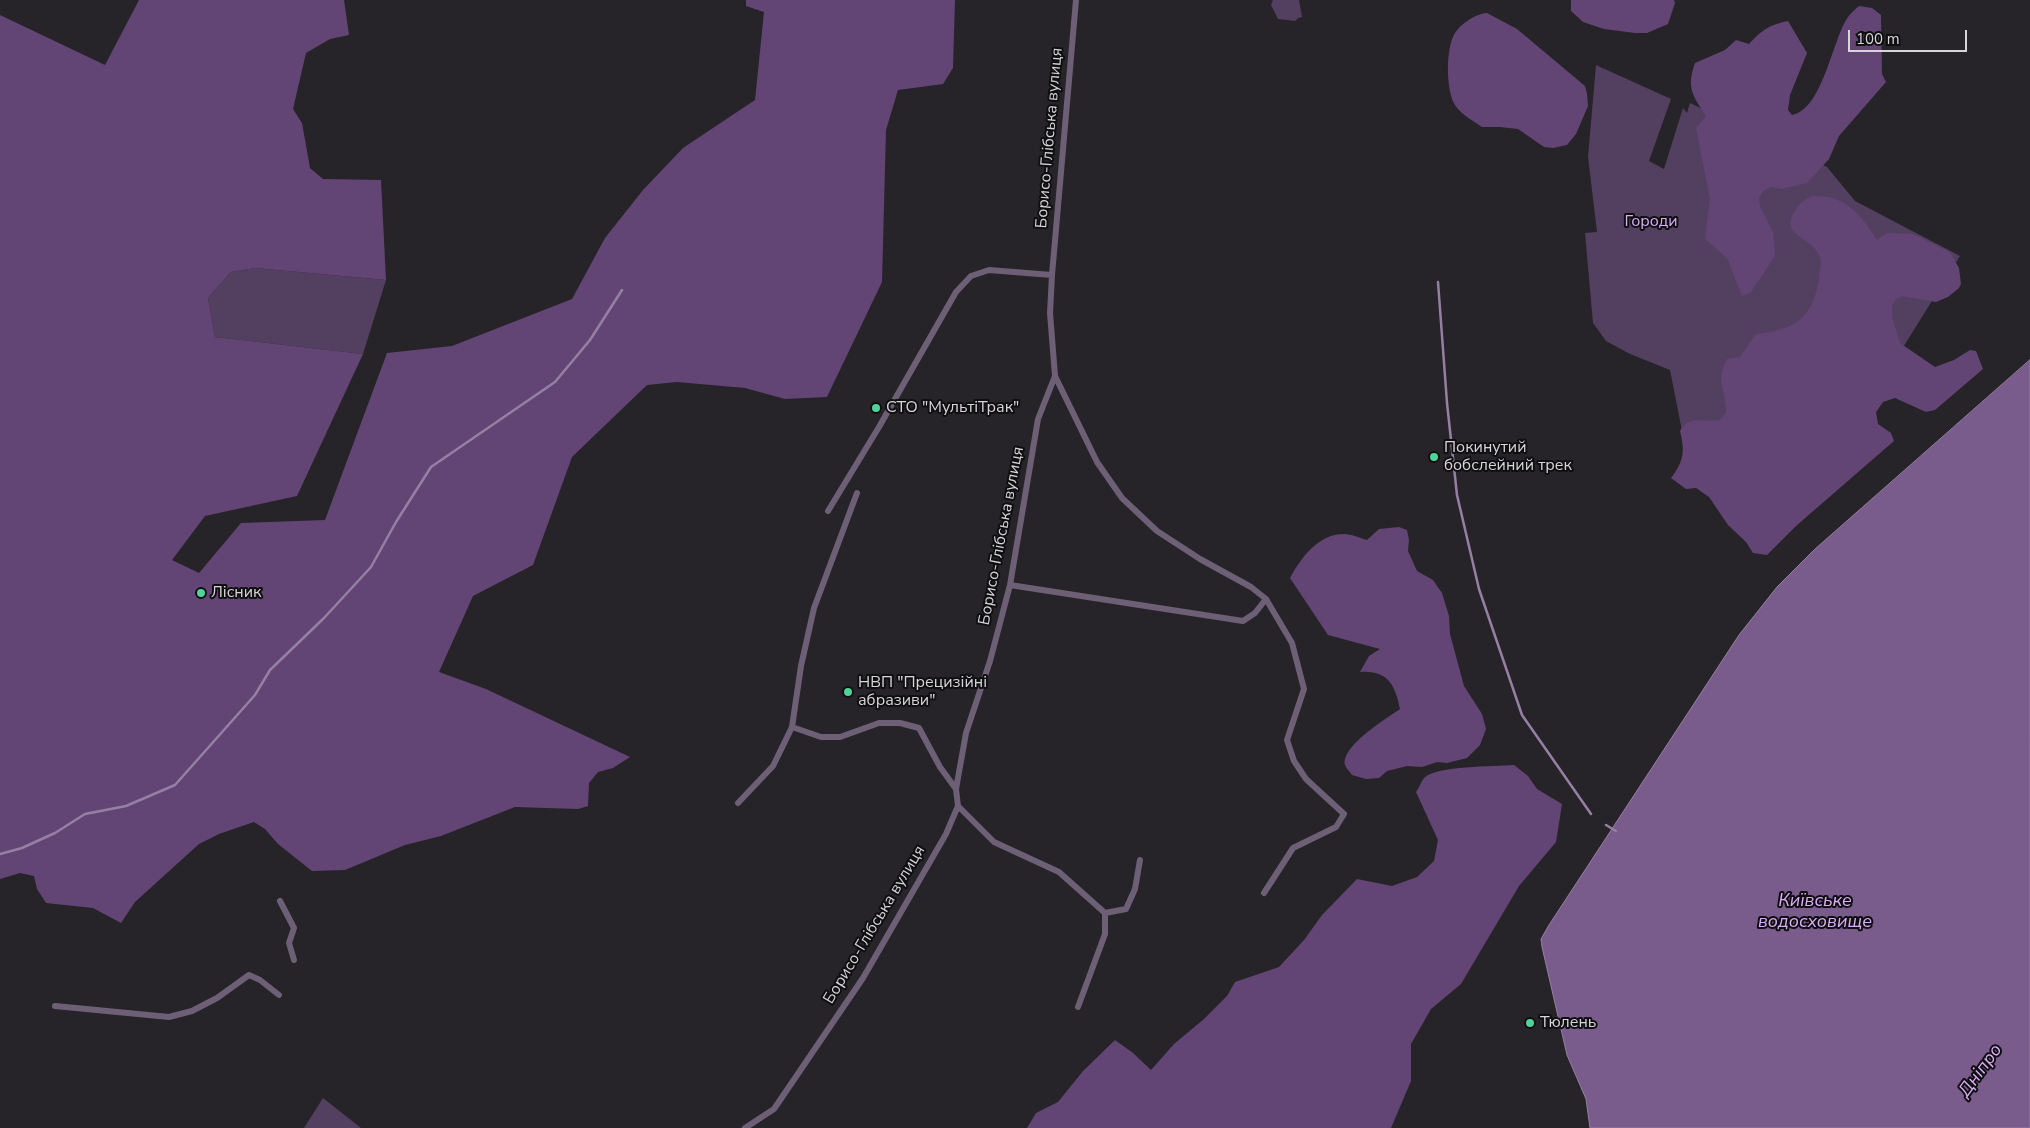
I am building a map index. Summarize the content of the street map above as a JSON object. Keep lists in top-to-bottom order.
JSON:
{
  "streets": {
    "street": ["Борисо-Глібська вулиця"]
  },
  "water": ["Київське водосховище", "Дніпро"],
  "parks": ["Городи"],
  "places": [
    "СТО \"МультіТрак\"",
    "Покинутий бобслейний трек",
    "Лісник",
    "НВП \"Прецизійні абразиви\"",
    "Тюлень"
  ],
  "scale_bar": "100 m"
}
